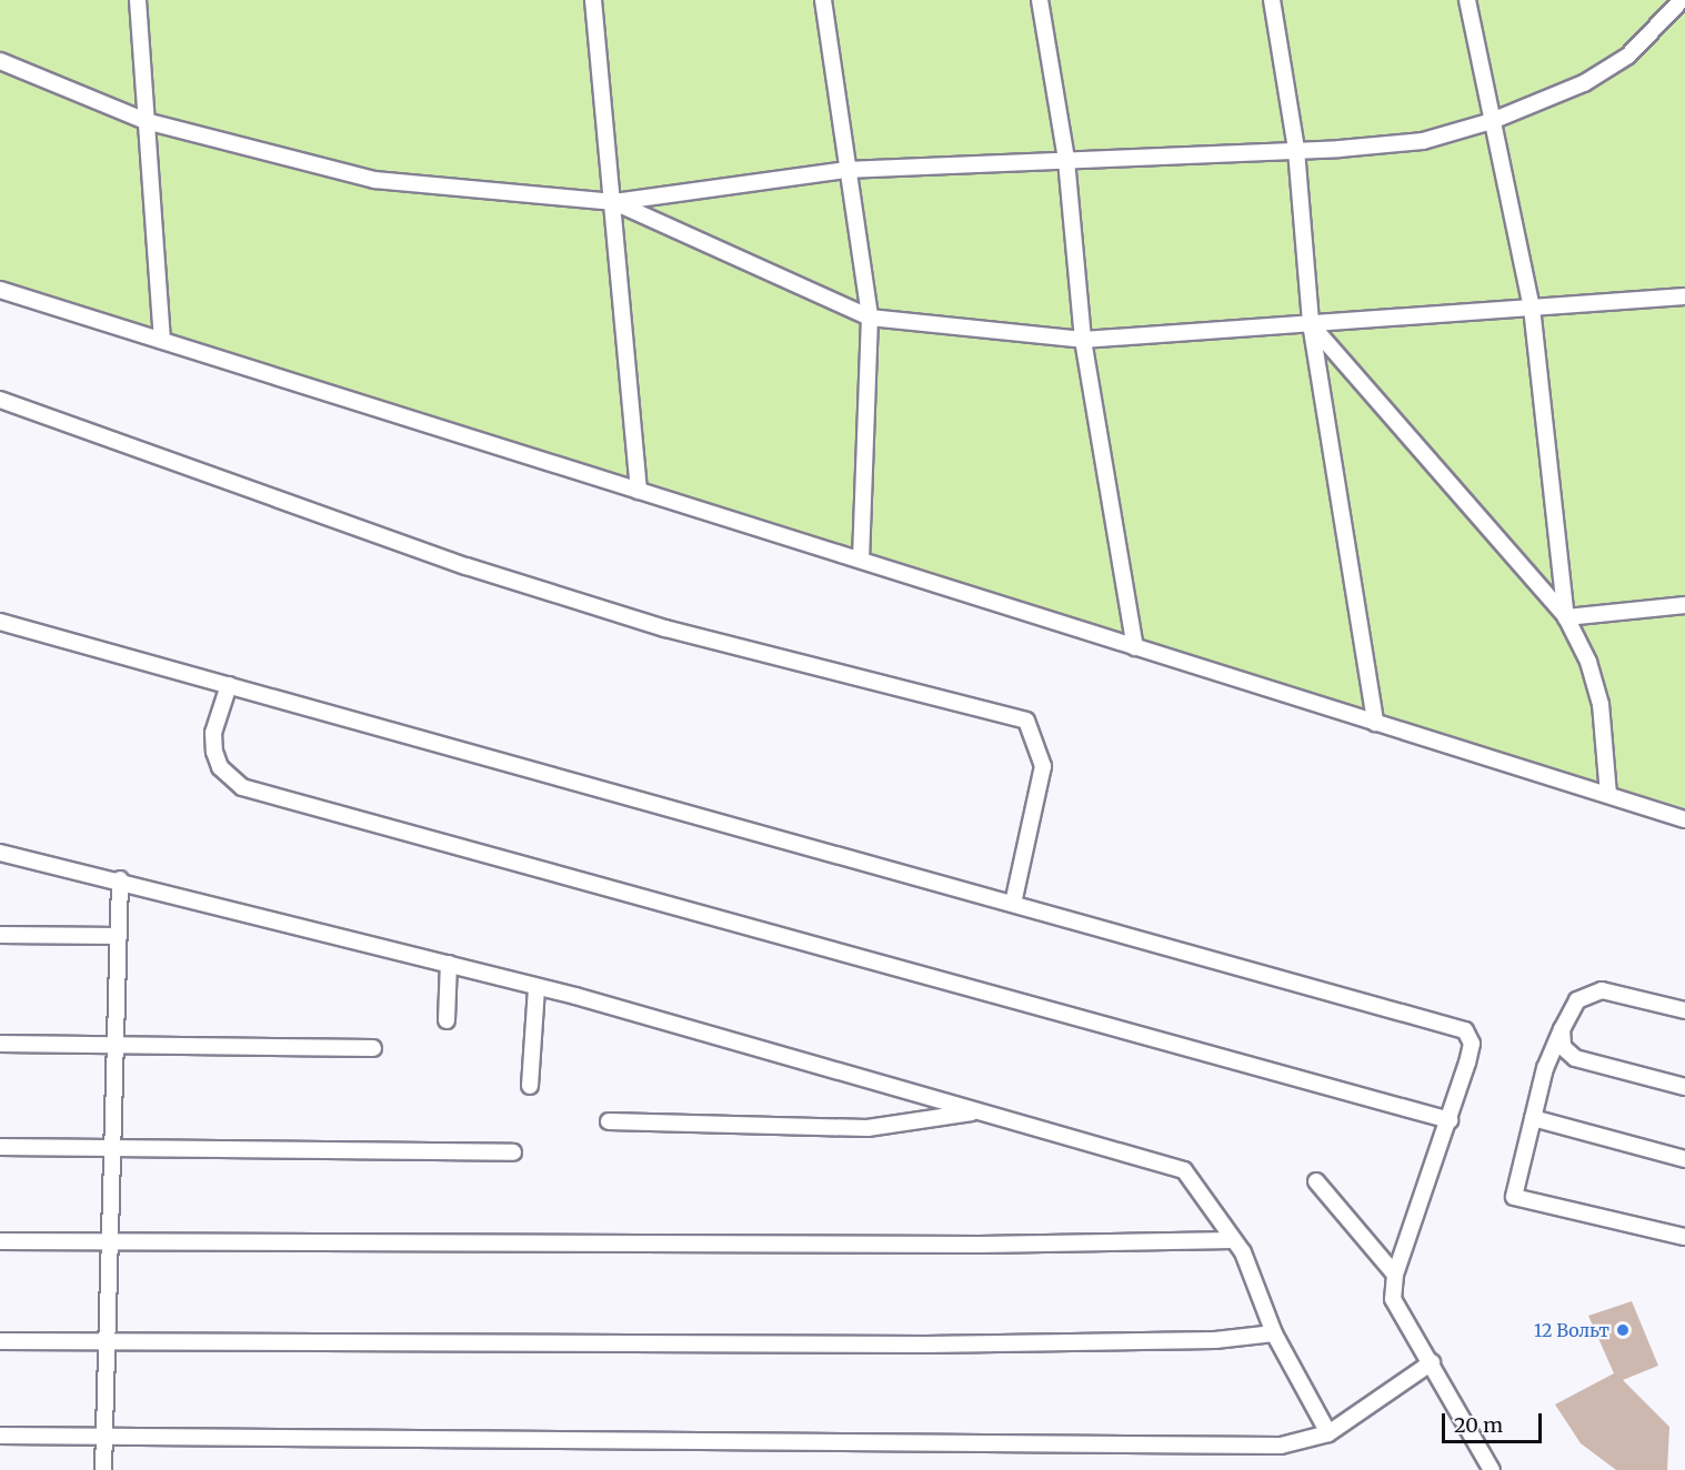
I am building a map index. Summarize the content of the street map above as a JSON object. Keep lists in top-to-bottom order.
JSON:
{
  "places": ["12 Вольт"],
  "scale_bar": "20 m"
}
